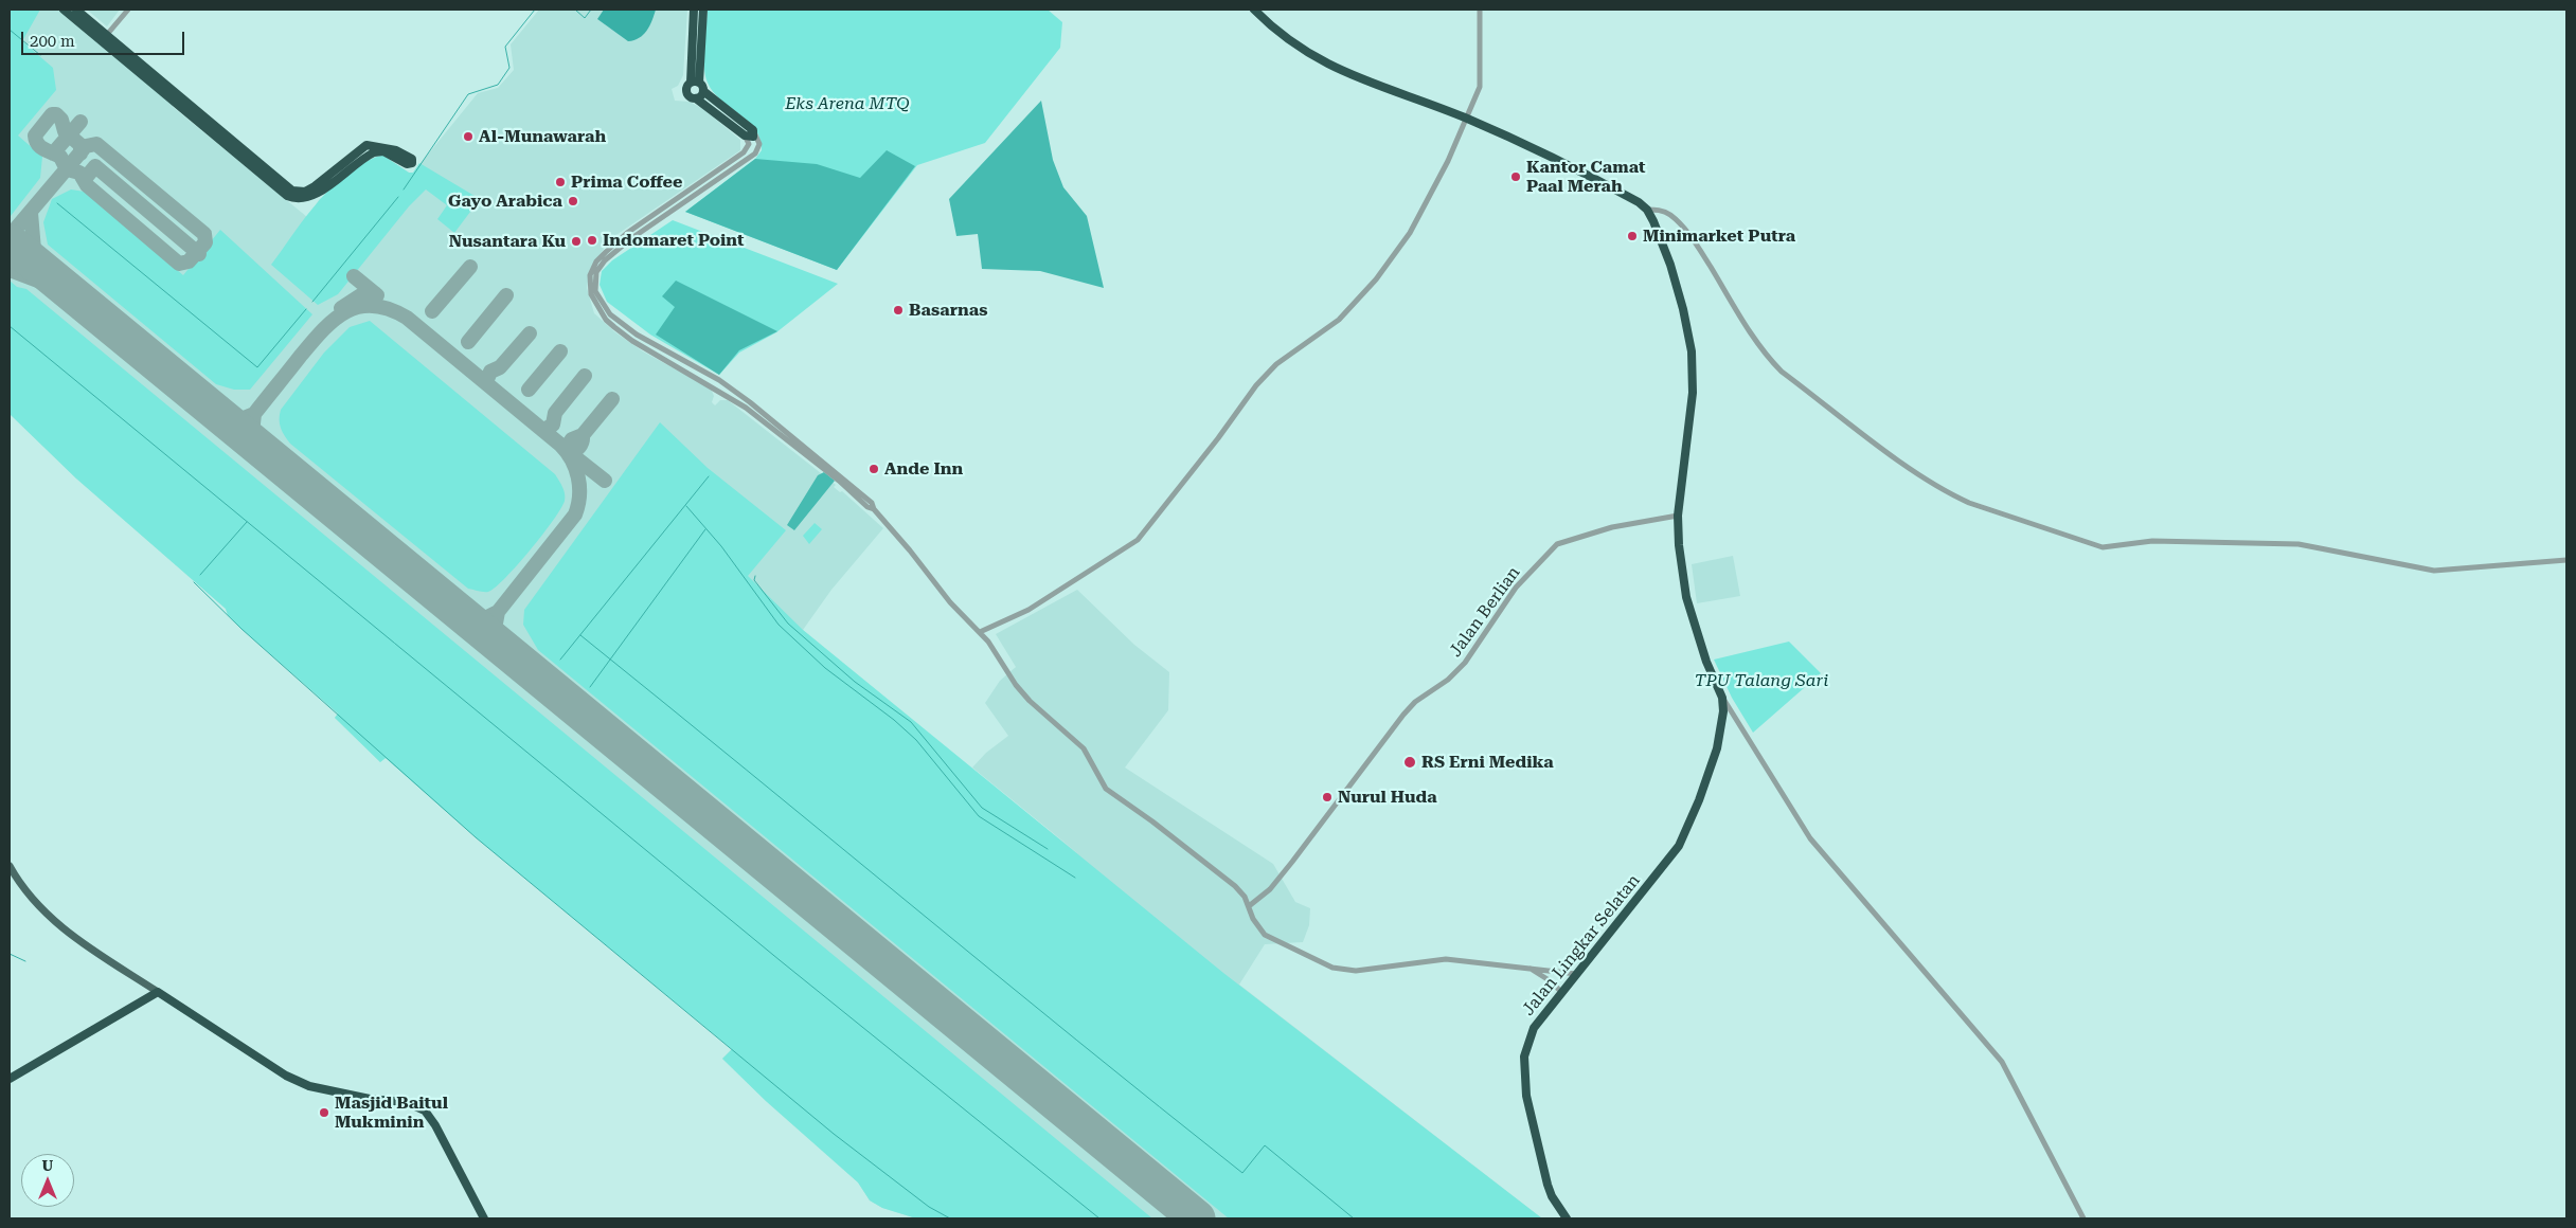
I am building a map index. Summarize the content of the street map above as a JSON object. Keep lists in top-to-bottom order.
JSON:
{
  "streets": {
    "highway": ["Jalan Lingkar Selatan"],
    "street": ["Jalan Berlian"]
  },
  "parks": ["Eks Arena MTQ", "TPU Talang Sari"],
  "places": [
    "Al-Munawarah",
    "Kantor Camat Paal Merah",
    "Prima Coffee",
    "Gayo Arabica",
    "Minimarket Putra",
    "Indomaret Point",
    "Nusantara Ku",
    "Basarnas",
    "Ande Inn",
    "RS Erni Medika",
    "Nurul Huda",
    "Masjid Baitul Mukminin"
  ],
  "scale_bar": "200 m",
  "north": "top"
}
